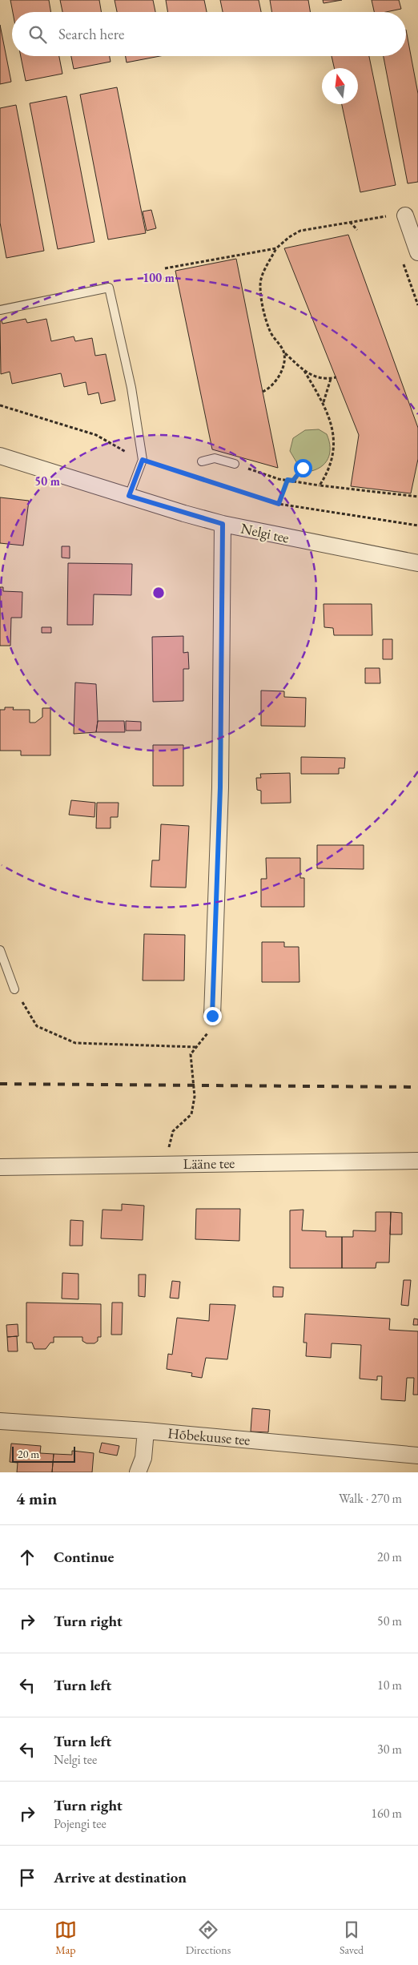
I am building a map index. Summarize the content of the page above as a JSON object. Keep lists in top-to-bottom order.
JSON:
{
  "streets": {
    "street": ["Nelgi tee", "Lääne tee", "Hõbekuuse tee"]
  },
  "scale_bar": "20 m",
  "north": "top",
  "page": {
    "search": "Search here",
    "scale": "20 m",
    "heading": ["4 min", "Walk · 270 m"],
    "list": [
      ["Continue", "20 m"],
      ["Turn right", "50 m"],
      ["Turn left", "10 m"],
      ["Turn left", "Nelgi tee", "30 m"],
      ["Turn right", "Pojengi tee", "160 m"],
      "Arrive at destination"
    ],
    "nav": ["Map", "Directions", "Saved"]
  },
  "rings": ["100 m", "50 m"]
}
